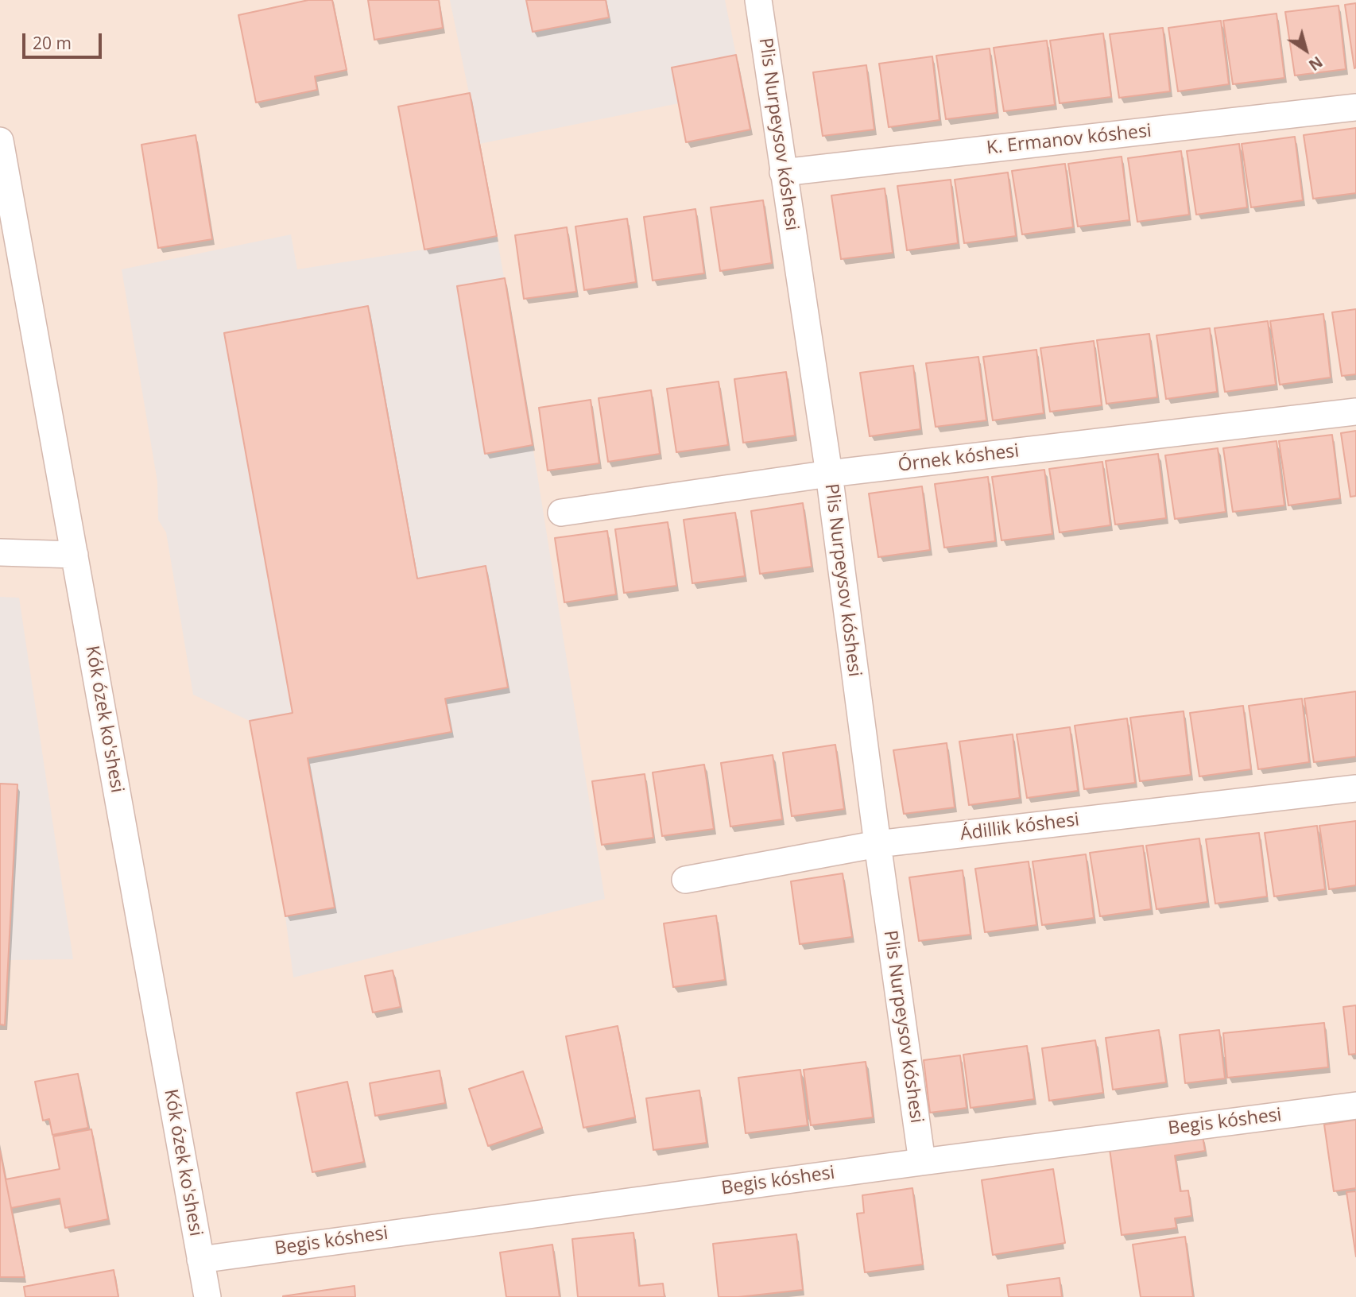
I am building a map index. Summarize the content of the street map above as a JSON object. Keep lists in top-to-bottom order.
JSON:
{
  "streets": {
    "street": [
      "Plis Nurpeysov kóshesi",
      "K. Ermanov kóshesi",
      "Órnek kóshesi",
      "Kók ózek ko'shesi",
      "Ádillik kóshesi",
      "Begis kóshesi"
    ]
  },
  "crossings": [
    ["Plis Nurpeysov kóshesi", "K. Ermanov kóshesi"],
    ["Plis Nurpeysov kóshesi", "Órnek kóshesi"],
    ["Plis Nurpeysov kóshesi", "Ádillik kóshesi"],
    ["Plis Nurpeysov kóshesi", "Begis kóshesi"],
    ["Kók ózek ko'shesi", "Begis kóshesi"]
  ],
  "scale_bar": "20 m",
  "north": "bottom right"
}
